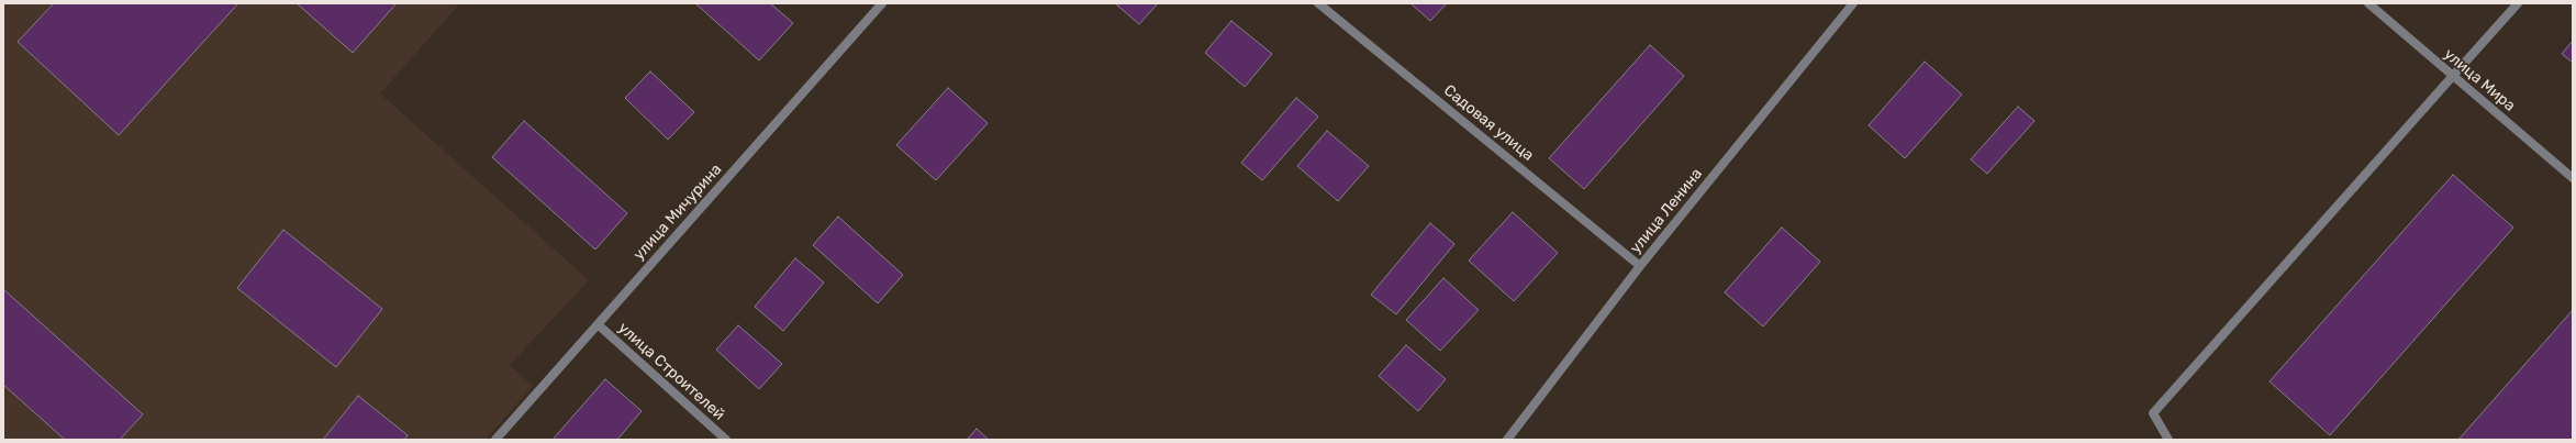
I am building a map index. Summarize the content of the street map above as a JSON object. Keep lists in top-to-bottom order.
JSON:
{
  "streets": {
    "street": [
      "улица Мира",
      "Садовая улица",
      "улица Ленина",
      "улица Мичурина",
      "улица Строителей"
    ]
  },
  "crossings": [
    ["Садовая улица", "улица Ленина"],
    ["улица Мичурина", "улица Строителей"]
  ]
}
